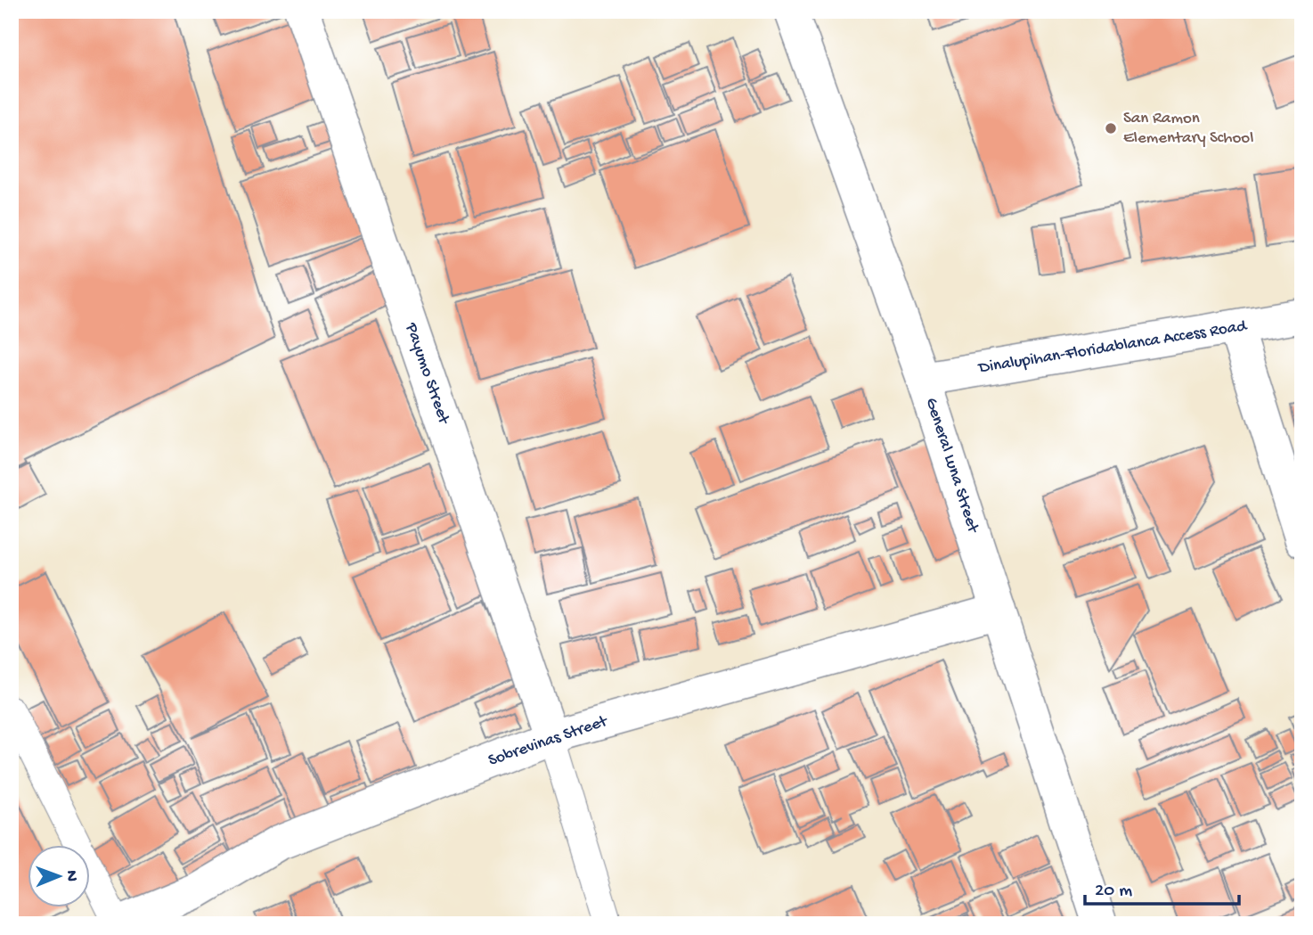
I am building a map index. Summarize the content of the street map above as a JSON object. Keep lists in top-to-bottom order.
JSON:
{
  "streets": {
    "street": [
      "Dinalupihan-Floridablanca Access Road",
      "Payumo Street",
      "General Luna Street",
      "Sobrevinas Street"
    ]
  },
  "crossings": [
    ["Dinalupihan-Floridablanca Access Road", "General Luna Street"],
    ["Payumo Street", "Sobrevinas Street"],
    ["General Luna Street", "Sobrevinas Street"]
  ],
  "places": ["San Ramon Elementary School"],
  "scale_bar": "20 m",
  "north": "right"
}
